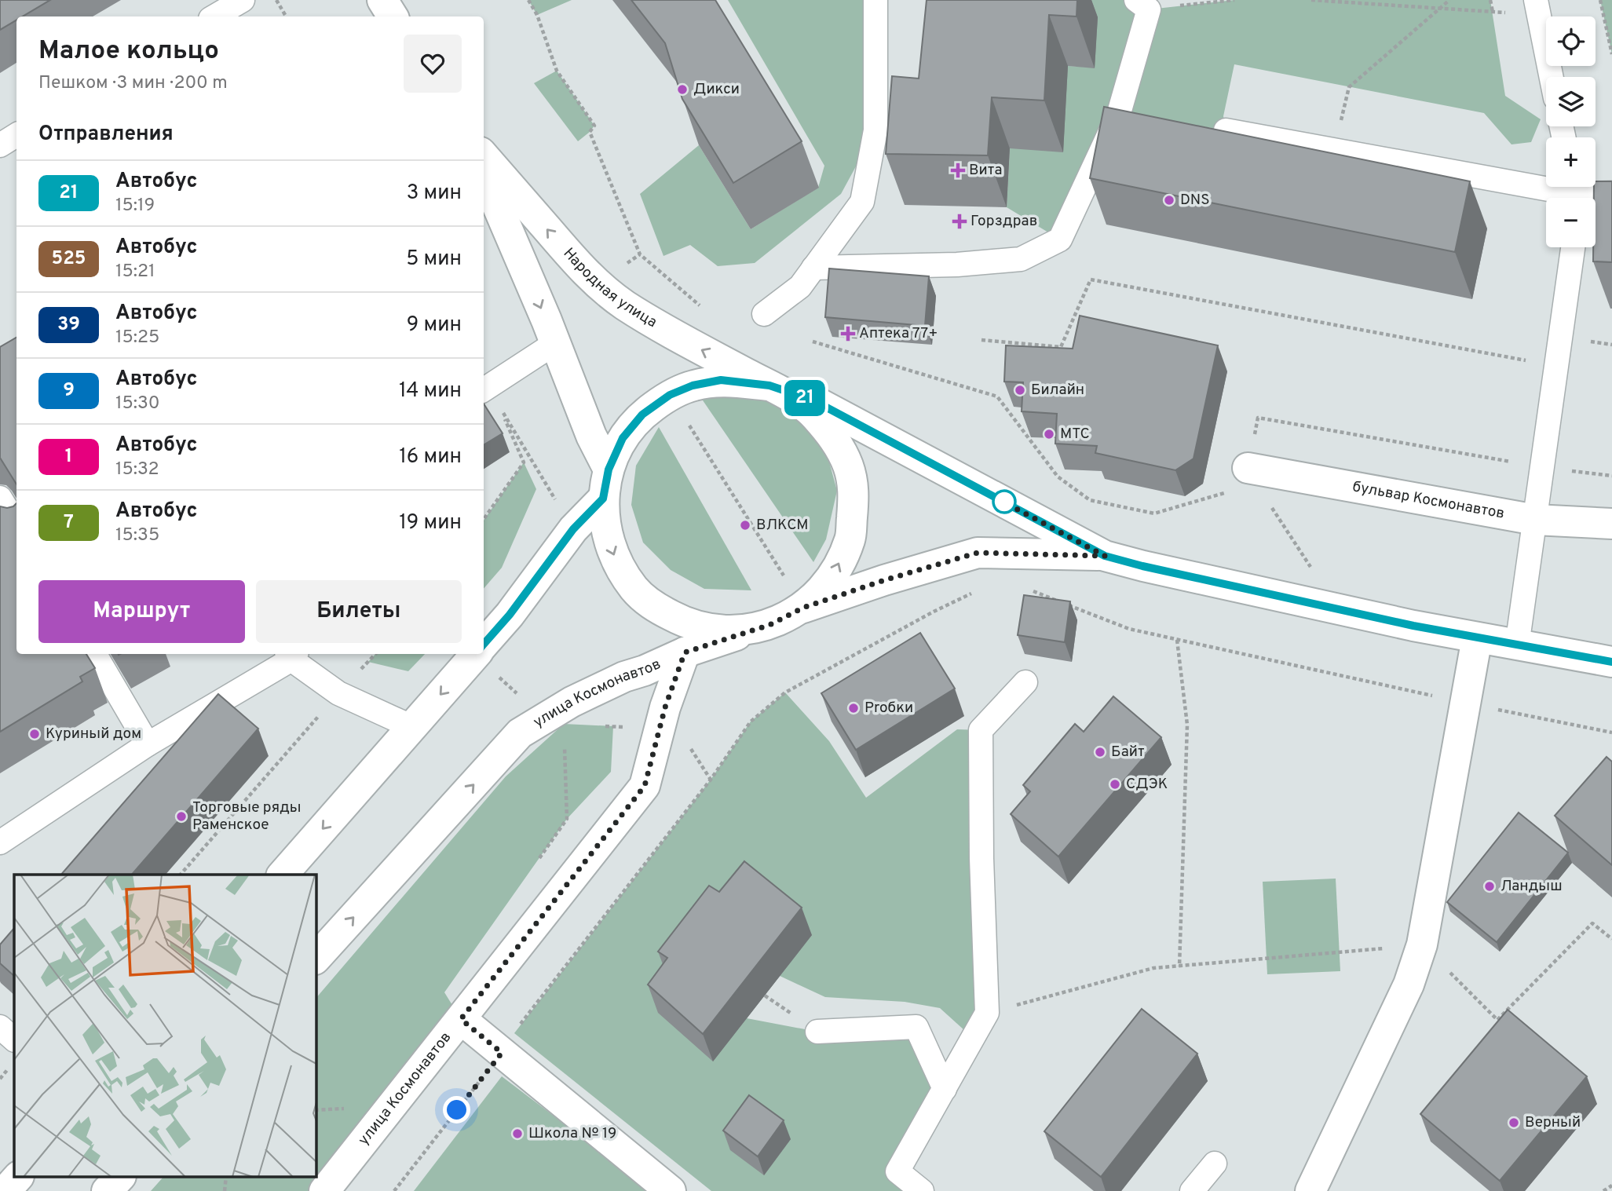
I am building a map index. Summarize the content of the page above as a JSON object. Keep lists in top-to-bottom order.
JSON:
{
  "streets": {
    "main road": ["Народная улица", "бульвар Космонавтов", "улица Космонавтов"]
  },
  "one_way": ["Народная улица"],
  "places": {
    "other": [
      "Дикси",
      "DNS",
      "Билайн",
      "МТС",
      "ВЛКСМ",
      "Proбки",
      "Куриный дом",
      "Байт",
      "СДЭК",
      "Торговые ряды Раменское",
      "Ландыш",
      "Верный",
      "Школа № 19"
    ],
    "health": ["Вита", "Горздрав", "Аптека 77+"]
  },
  "lines": ["bus line 21"],
  "page": {
    "on_map": "21",
    "map_buttons": ["+", "−"],
    "heading": [
      ["Малое кольцо", "Пешком · 3 мин · 200 m"],
      "Отправления"
    ],
    "list": [
      {
        "mark": "21",
        "name": "Автобус",
        "note": "15:19",
        "value": "3 мин"
      },
      {
        "mark": "525",
        "name": "Автобус",
        "note": "15:21",
        "value": "5 мин"
      },
      {
        "mark": "39",
        "name": "Автобус",
        "note": "15:25",
        "value": "9 мин"
      },
      {
        "mark": "9",
        "name": "Автобус",
        "note": "15:30",
        "value": "14 мин"
      },
      {
        "mark": "1",
        "name": "Автобус",
        "note": "15:32",
        "value": "16 мин"
      },
      {
        "mark": "7",
        "name": "Автобус",
        "note": "15:35",
        "value": "19 мин"
      }
    ],
    "buttons": ["Маршрут", "Билеты"]
  }
}
